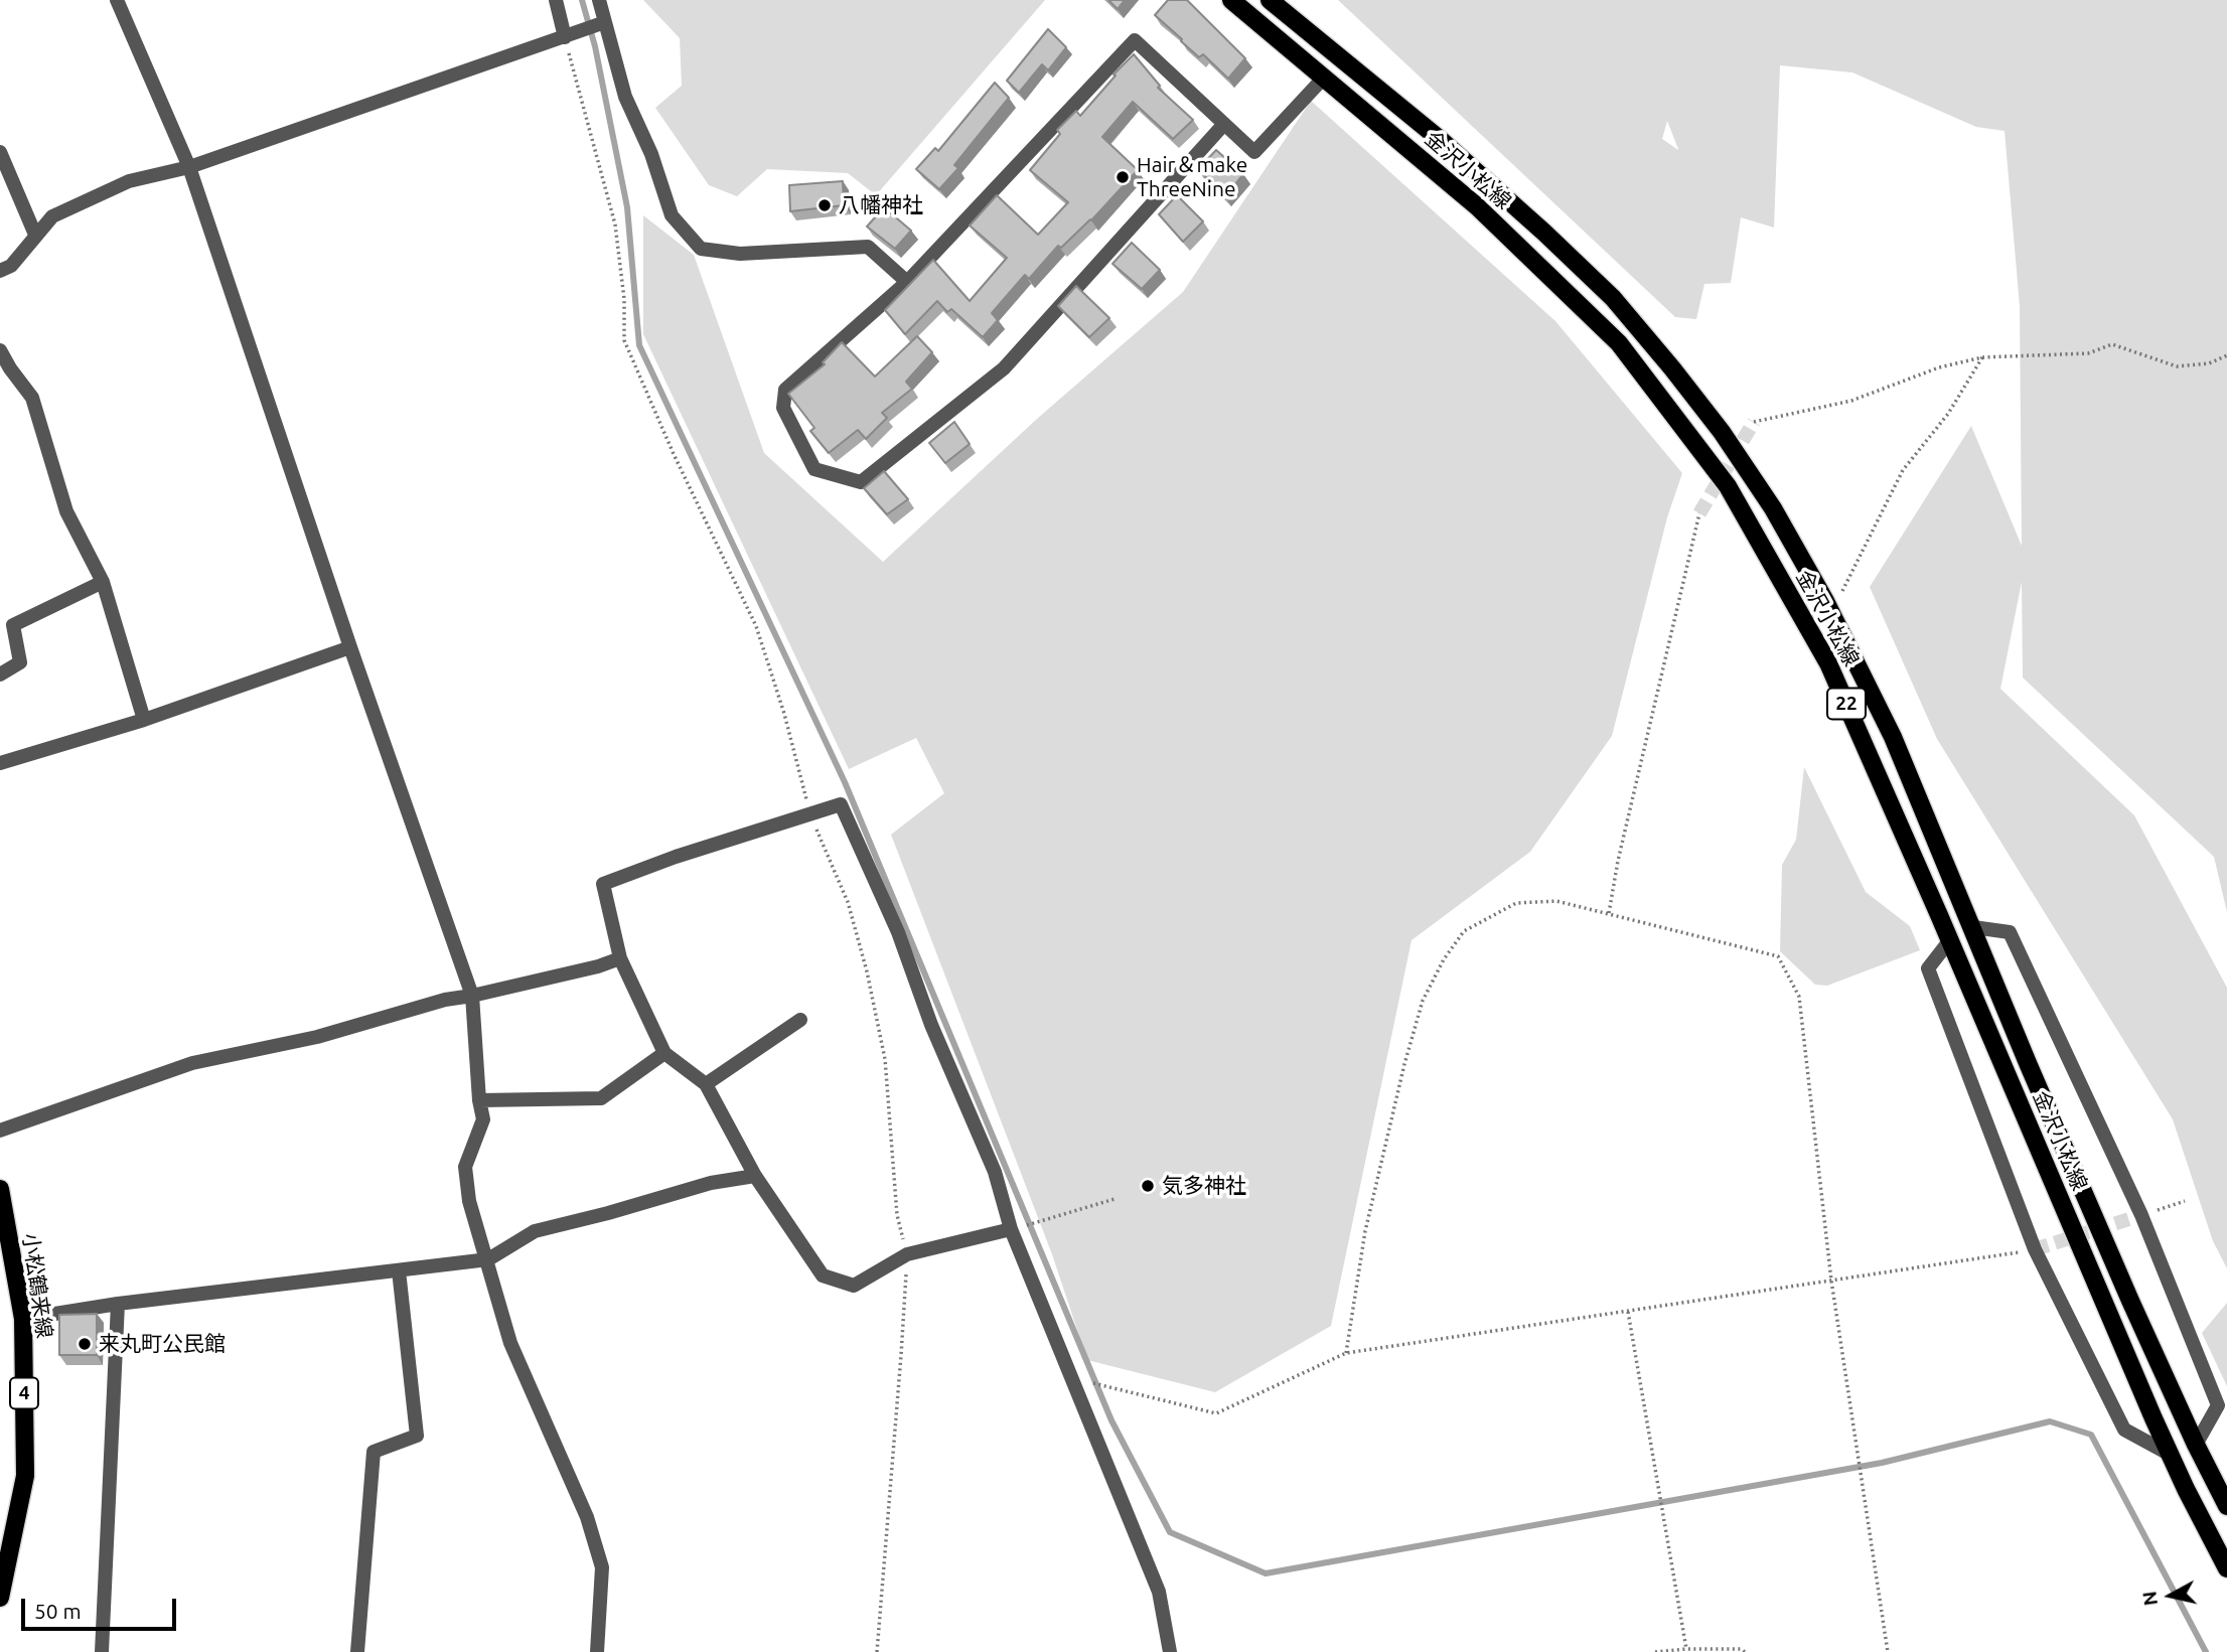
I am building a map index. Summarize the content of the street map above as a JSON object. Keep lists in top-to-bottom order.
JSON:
{
  "streets": {
    "main road": [
      "金沢小松線",
      "22",
      "小松鶴来線",
      "4"
    ]
  },
  "places": [
    "Hair＆make ThreeNine",
    "八幡神社",
    "気多神社",
    "来丸町公民館"
  ],
  "scale_bar": "50 m",
  "north": "left"
}
